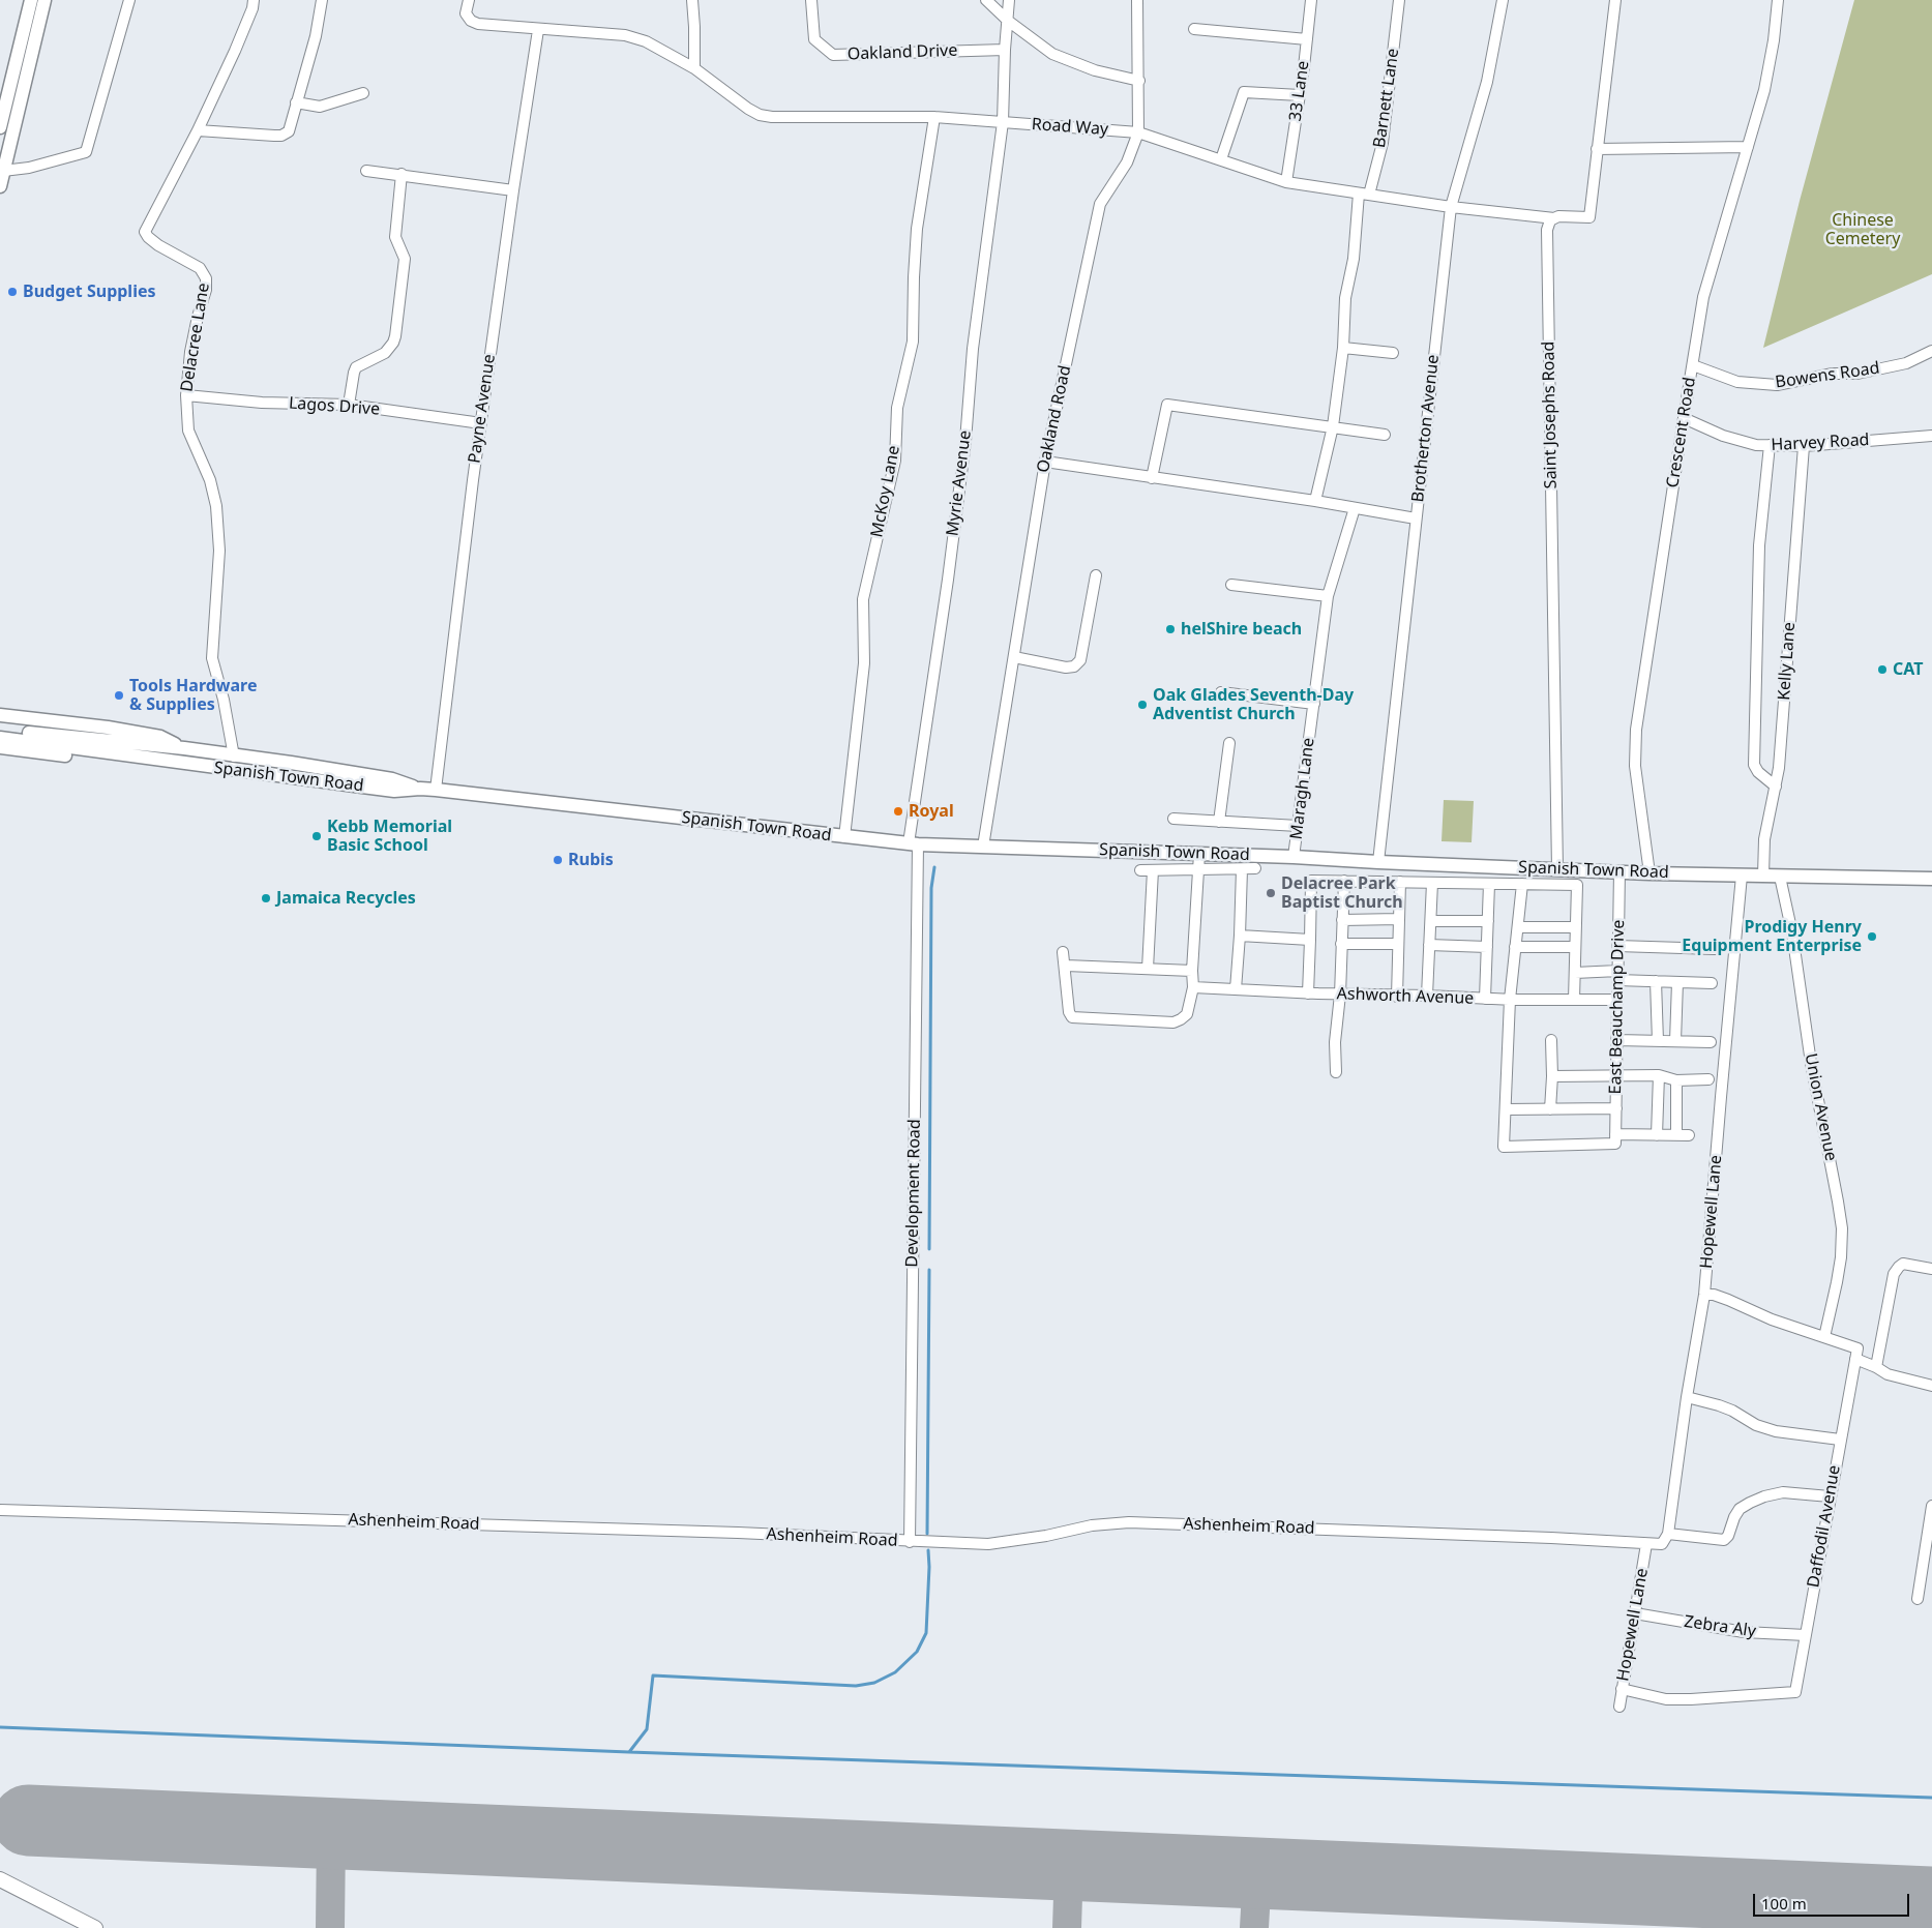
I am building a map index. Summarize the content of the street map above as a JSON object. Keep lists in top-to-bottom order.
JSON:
{
  "streets": {
    "main road": ["Spanish Town Road"],
    "street": [
      "Oakland Drive",
      "33 Lane",
      "Barnett Lane",
      "Road Way",
      "Delacree Lane",
      "Bowens Road",
      "Lagos Drive",
      "Payne Avenue",
      "Saint Josephs Road",
      "Oakland Road",
      "Brotherton Avenue",
      "Crescent Road",
      "Harvey Road",
      "Myrie Avenue",
      "McKoy Lane",
      "Kelly Lane",
      "Maragh Lane",
      "Ashworth Avenue",
      "East Beauchamp Drive",
      "Union Avenue",
      "Development Road",
      "Hopewell Lane",
      "Ashenheim Road",
      "Daffodil Avenue",
      "Zebra Aly"
    ]
  },
  "crossings": [
    ["Oakland Drive", "Myrie Avenue"],
    ["33 Lane", "Road Way"],
    ["Barnett Lane", "Road Way"],
    ["Road Way", "Payne Avenue"],
    ["Road Way", "Saint Josephs Road"],
    ["Road Way", "Oakland Road"],
    ["Road Way", "Brotherton Avenue"],
    ["Road Way", "Myrie Avenue"],
    ["Road Way", "McKoy Lane"],
    ["Delacree Lane", "Lagos Drive"],
    ["Delacree Lane", "Spanish Town Road"],
    ["Bowens Road", "Crescent Road"],
    ["Lagos Drive", "Payne Avenue"],
    ["Payne Avenue", "Spanish Town Road"],
    ["Saint Josephs Road", "Spanish Town Road"],
    ["Oakland Road", "Spanish Town Road"],
    ["Brotherton Avenue", "Spanish Town Road"],
    ["Crescent Road", "Harvey Road"],
    ["Crescent Road", "Spanish Town Road"],
    ["Harvey Road", "Kelly Lane"],
    ["Myrie Avenue", "Spanish Town Road"],
    ["Myrie Avenue", "Development Road"],
    ["McKoy Lane", "Spanish Town Road"],
    ["Kelly Lane", "Spanish Town Road"],
    ["Spanish Town Road", "Maragh Lane"],
    ["Spanish Town Road", "East Beauchamp Drive"],
    ["Spanish Town Road", "Union Avenue"],
    ["Spanish Town Road", "Development Road"],
    ["Spanish Town Road", "Hopewell Lane"],
    ["Ashworth Avenue", "East Beauchamp Drive"],
    ["Development Road", "Ashenheim Road"],
    ["Hopewell Lane", "Ashenheim Road"],
    ["Hopewell Lane", "Daffodil Avenue"],
    ["Hopewell Lane", "Zebra Aly"],
    ["Daffodil Avenue", "Zebra Aly"]
  ],
  "parks": ["Chinese Cemetery"],
  "places": [
    "Budget Supplies",
    "helShire beach",
    "CAT",
    "Tools Hardware & Supplies",
    "Oak Glades Seventh-Day Adventist Church",
    "Royal",
    "Kebb Memorial Basic School",
    "Rubis",
    "Delacree Park Baptist Church",
    "Jamaica Recycles",
    "Prodigy Henry Equipment Enterprise"
  ],
  "scale_bar": "100 m"
}
